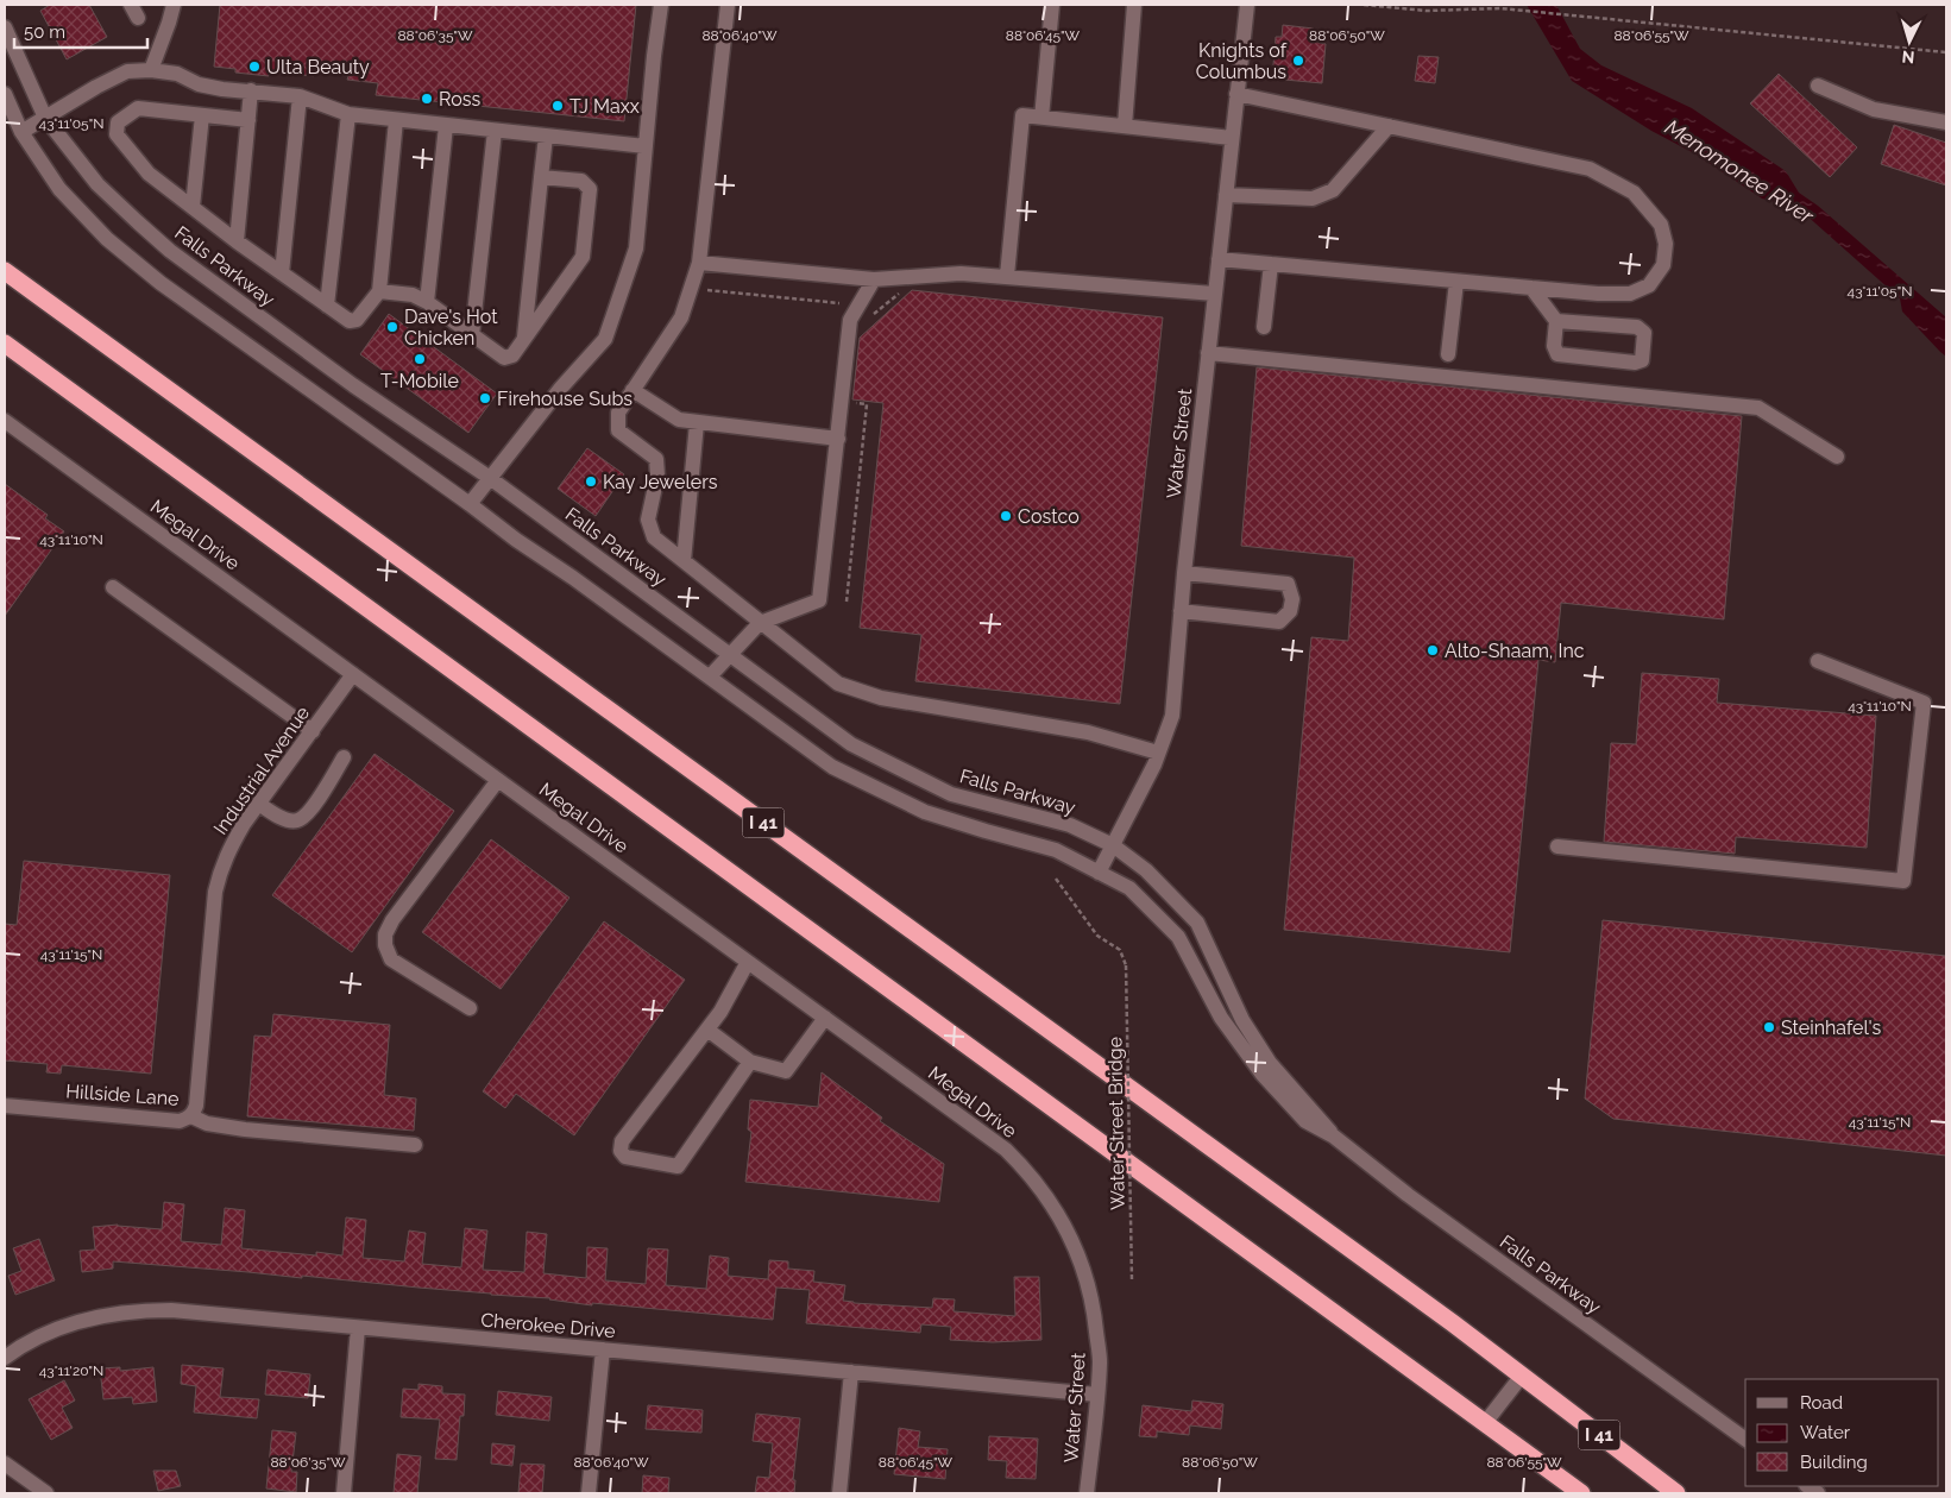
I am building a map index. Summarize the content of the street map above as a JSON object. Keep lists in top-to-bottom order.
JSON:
{
  "streets": {
    "highway": ["I 41"],
    "street": [
      "Falls Parkway",
      "Water Street",
      "Megal Drive",
      "Industrial Avenue",
      "Hillside Lane",
      "Cherokee Drive"
    ],
    "path": ["Water Street Bridge"]
  },
  "crossings": [
    ["Falls Parkway", "Water Street"],
    ["Water Street", "Megal Drive"],
    ["Water Street", "Cherokee Drive"],
    ["Megal Drive", "Industrial Avenue"],
    ["Industrial Avenue", "Hillside Lane"]
  ],
  "water": ["Menomonee River"],
  "places": [
    "Knights of Columbus",
    "Ulta Beauty",
    "Ross",
    "TJ Maxx",
    "Dave's Hot Chicken",
    "T-Mobile",
    "Firehouse Subs",
    "Kay Jewelers",
    "Costco",
    "Alto-Shaam, Inc",
    "Steinhafel's"
  ],
  "legend": ["Road", "Water", "Building"],
  "scale_bar": "50 m",
  "north": "bottom",
  "coordinates": [
    "88°06'35\"W",
    "88°06'40\"W",
    "88°06'45\"W",
    "88°06'50\"W",
    "88°06'55\"W",
    "43°11'05\"N",
    "43°11'10\"N",
    "43°11'15\"N",
    "43°11'20\"N"
  ]
}
